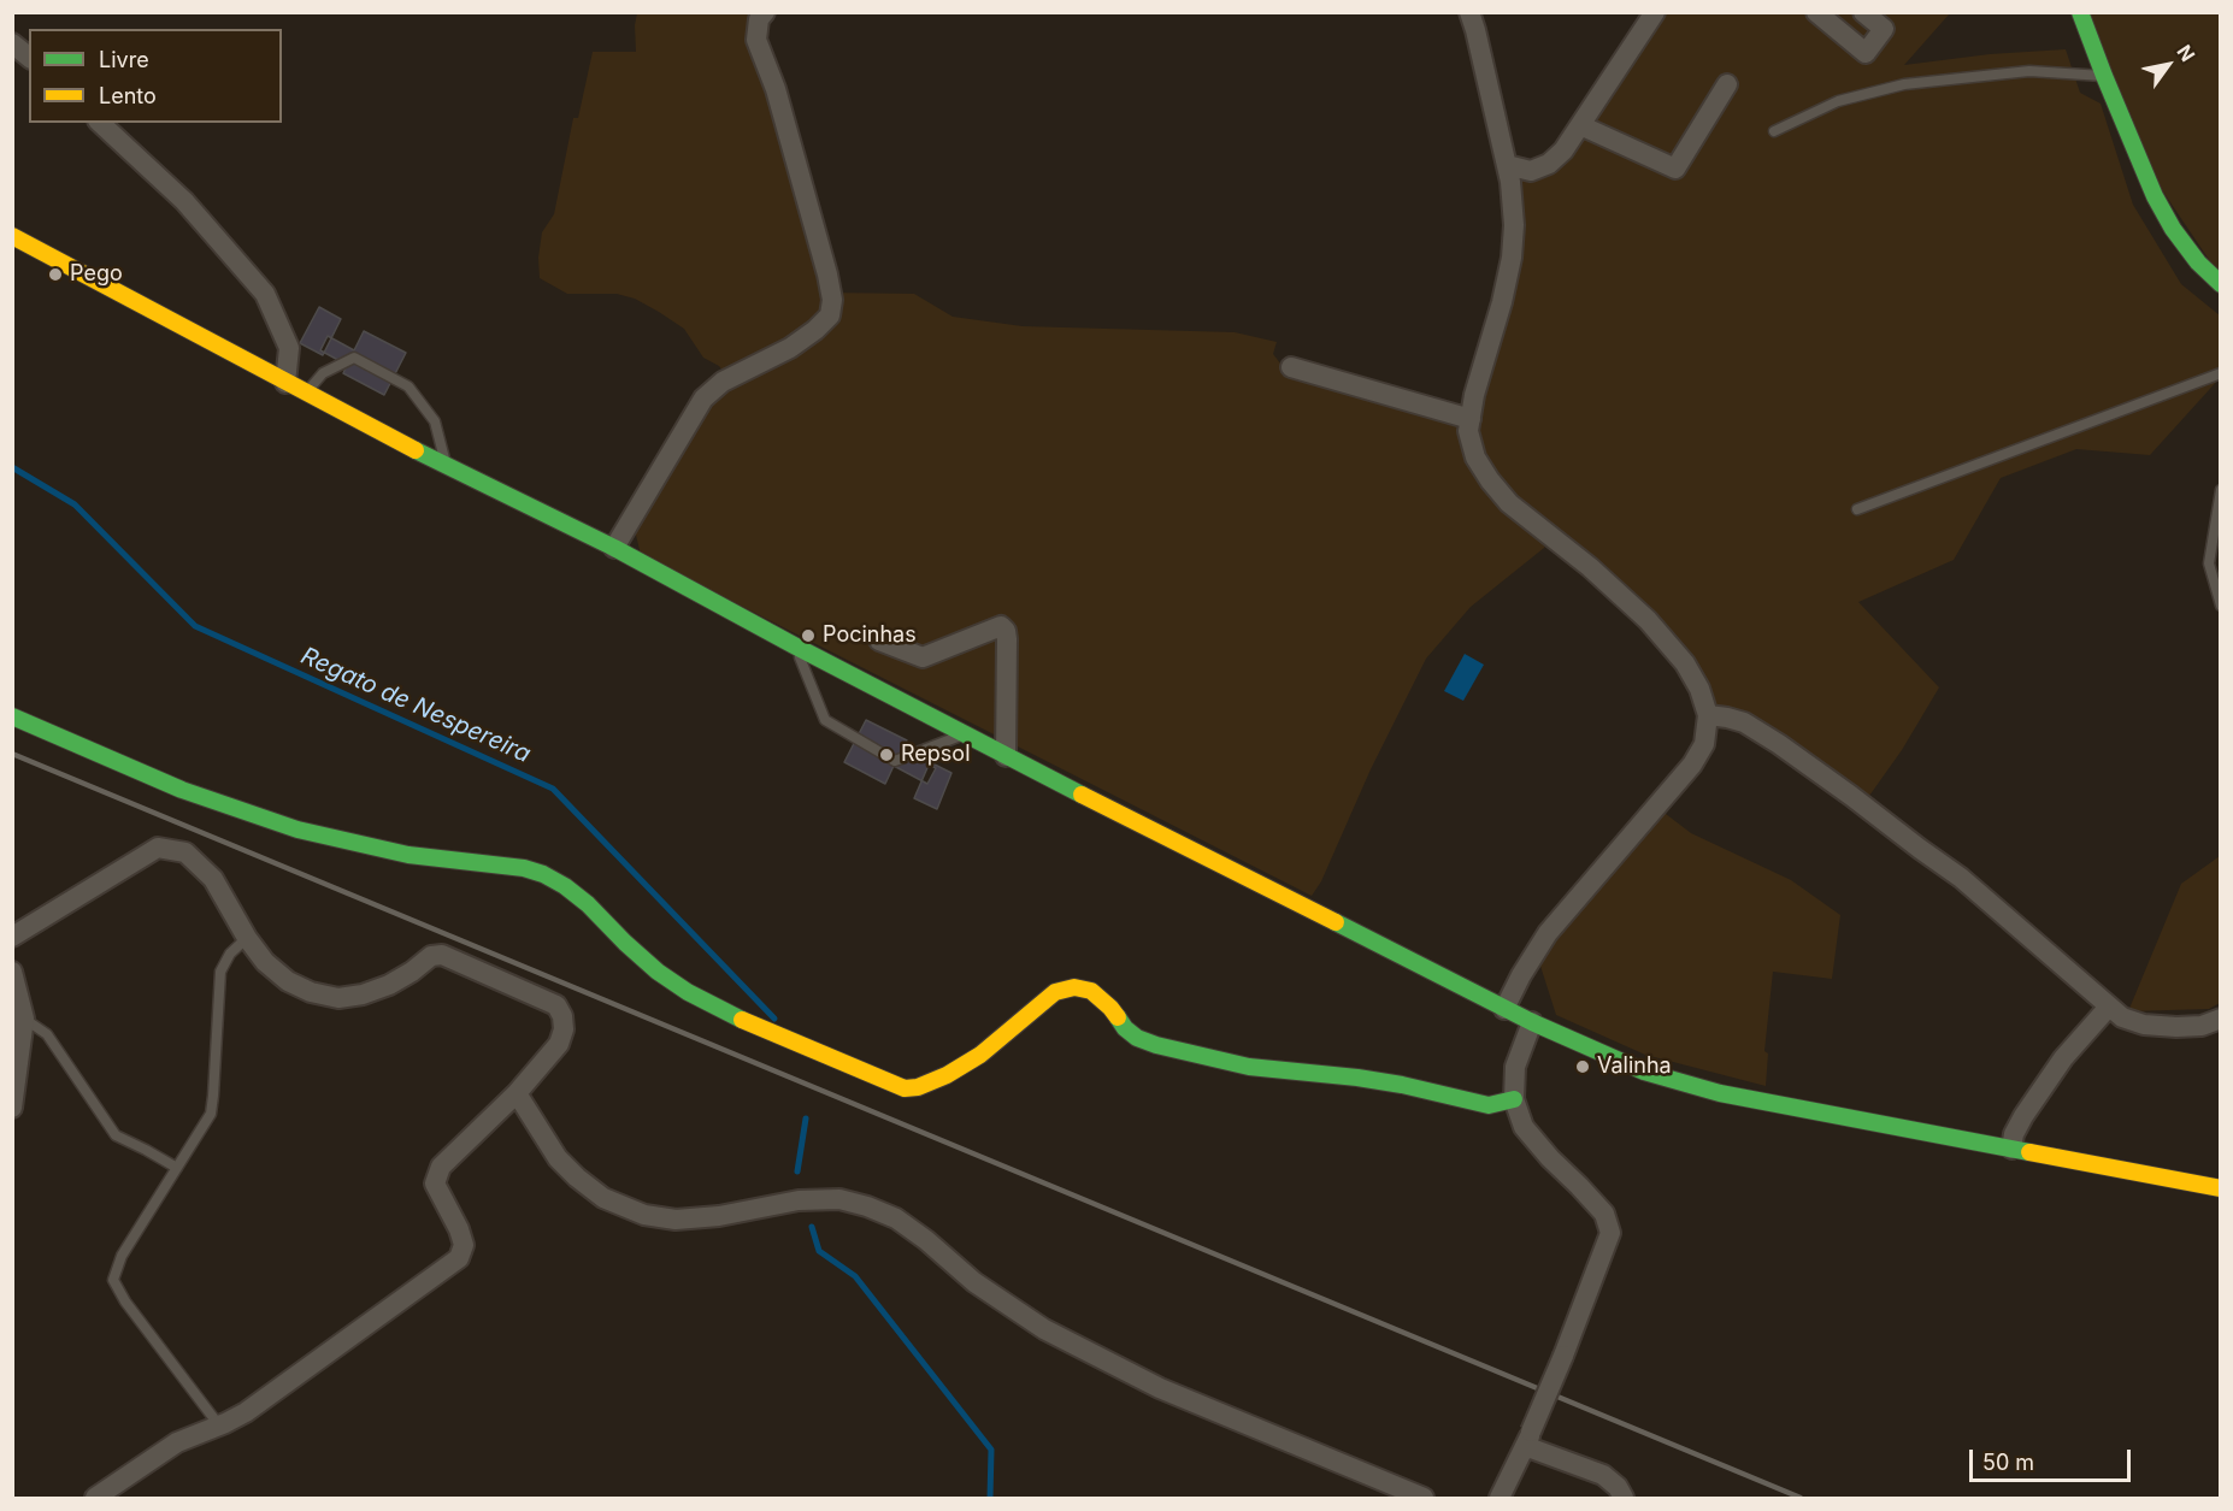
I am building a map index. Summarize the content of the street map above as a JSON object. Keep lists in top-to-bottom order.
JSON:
{
  "water": ["Regato de Nespereira"],
  "places": [
    "Pego",
    "Pocinhas",
    "Repsol",
    "Valinha"
  ],
  "legend": ["Livre", "Lento"],
  "scale_bar": "50 m",
  "north": "top right"
}
